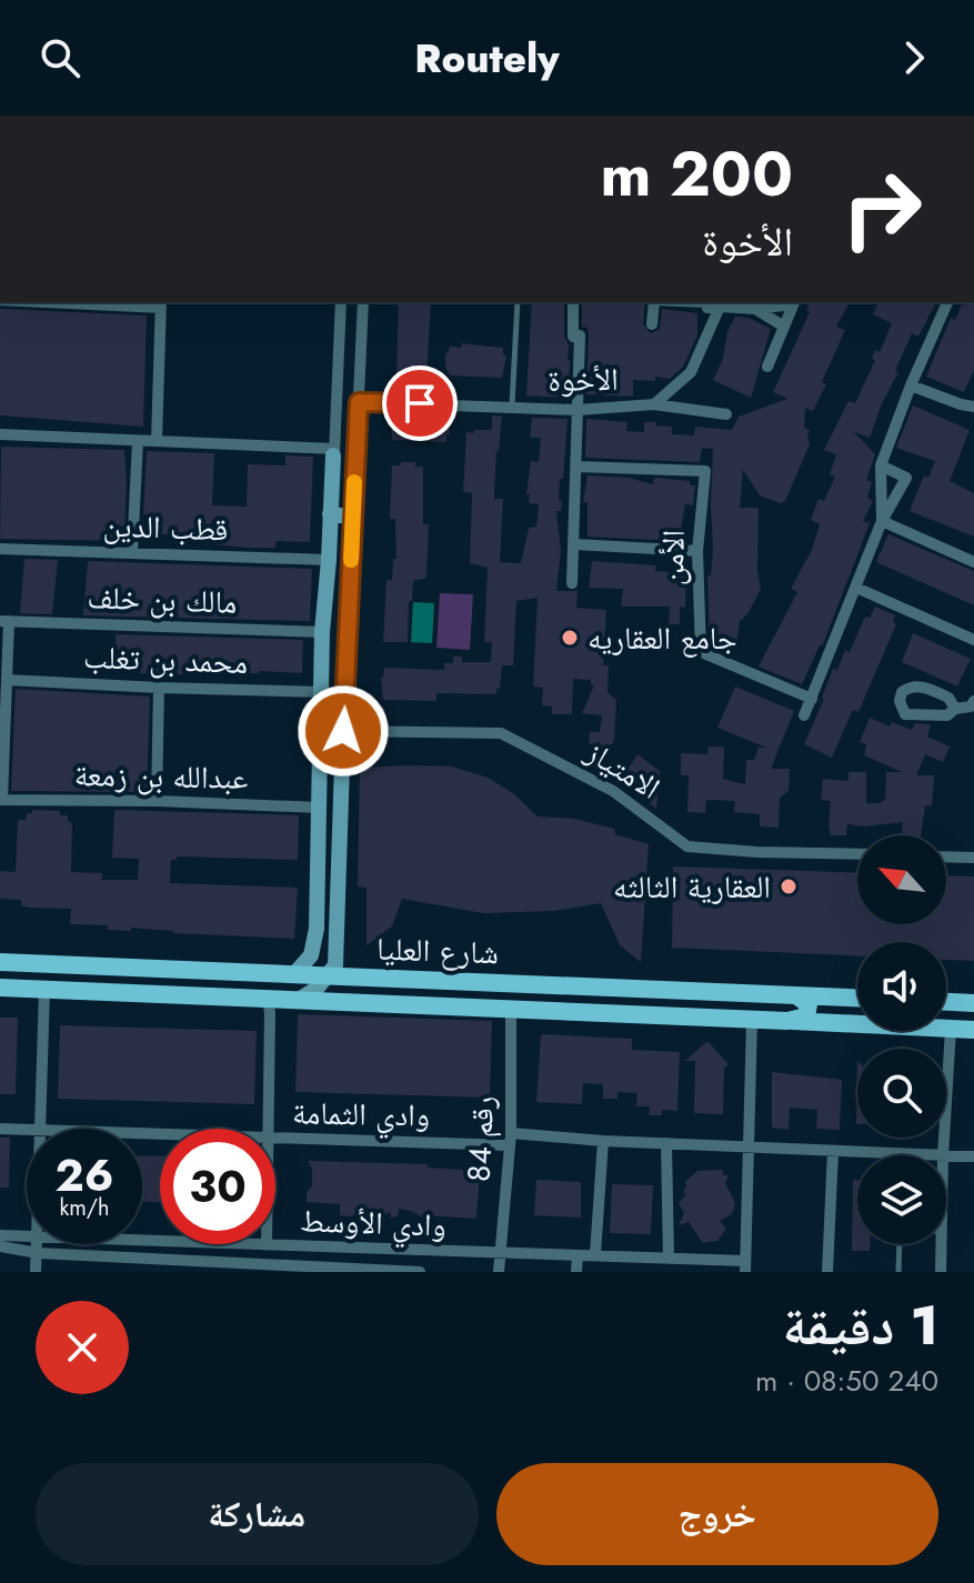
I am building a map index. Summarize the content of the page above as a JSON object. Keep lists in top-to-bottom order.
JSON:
{
  "streets": {
    "main road": ["شارع العليا"],
    "street": [
      "الأخوة",
      "قطب الدين",
      "الأمن",
      "مالك بن خلف",
      "محمد بن تغلب",
      "الامتياز",
      "عبدالله بن زمعة",
      "وادي الثمامة",
      "رقم 84",
      "وادي الأوسط"
    ]
  },
  "crossings": [
    ["شارع العليا", "رقم 84"],
    ["وادي الثمامة", "رقم 84"],
    ["رقم 84", "وادي الأوسط"]
  ],
  "places": ["جامع العقاريه", "العقارية الثالثه"],
  "north": "top left",
  "page": {
    "header": "Routely",
    "turn": ["200 m", "الأخوة"],
    "speed": "26 km/h",
    "limit": "30",
    "heading": ["1 دقيقة", "240 m · 08:50"],
    "buttons": ["خروج", "مشاركة"]
  }
}
